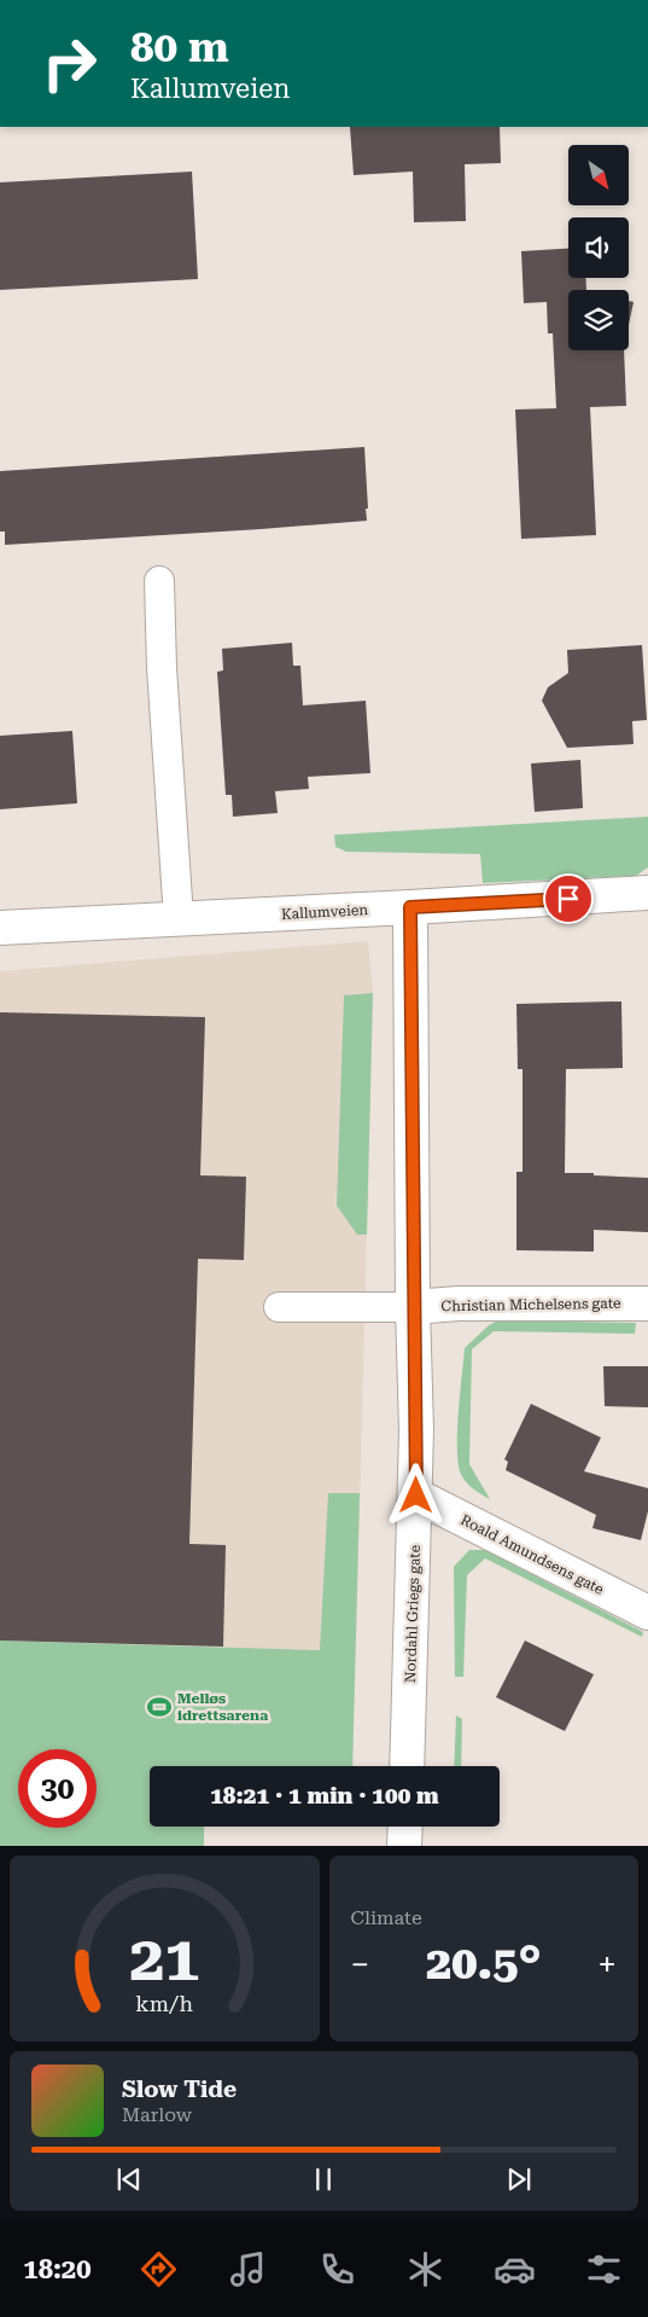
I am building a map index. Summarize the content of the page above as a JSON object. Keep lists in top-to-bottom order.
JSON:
{
  "streets": {
    "street": [
      "Kallumveien",
      "Christian Michelsens gate",
      "Roald Amundsens gate",
      "Nordahl Griegs gate"
    ]
  },
  "crossings": [
    ["Kallumveien", "Nordahl Griegs gate"],
    ["Christian Michelsens gate", "Nordahl Griegs gate"],
    ["Roald Amundsens gate", "Nordahl Griegs gate"]
  ],
  "places": {
    "sports": ["Melløs idrettsarena"]
  },
  "north": "bottom right",
  "page": {
    "turn": ["80 m", "Kallumveien"],
    "limit": "30",
    "trip": "18:21 · 1 min · 100 m",
    "tile": "Climate",
    "heat": ["−", "20.5°", "+"],
    "song": ["Slow Tide", "Marlow"],
    "tabs": "18:20",
    "gauge": ["21", "km/h"]
  }
}
